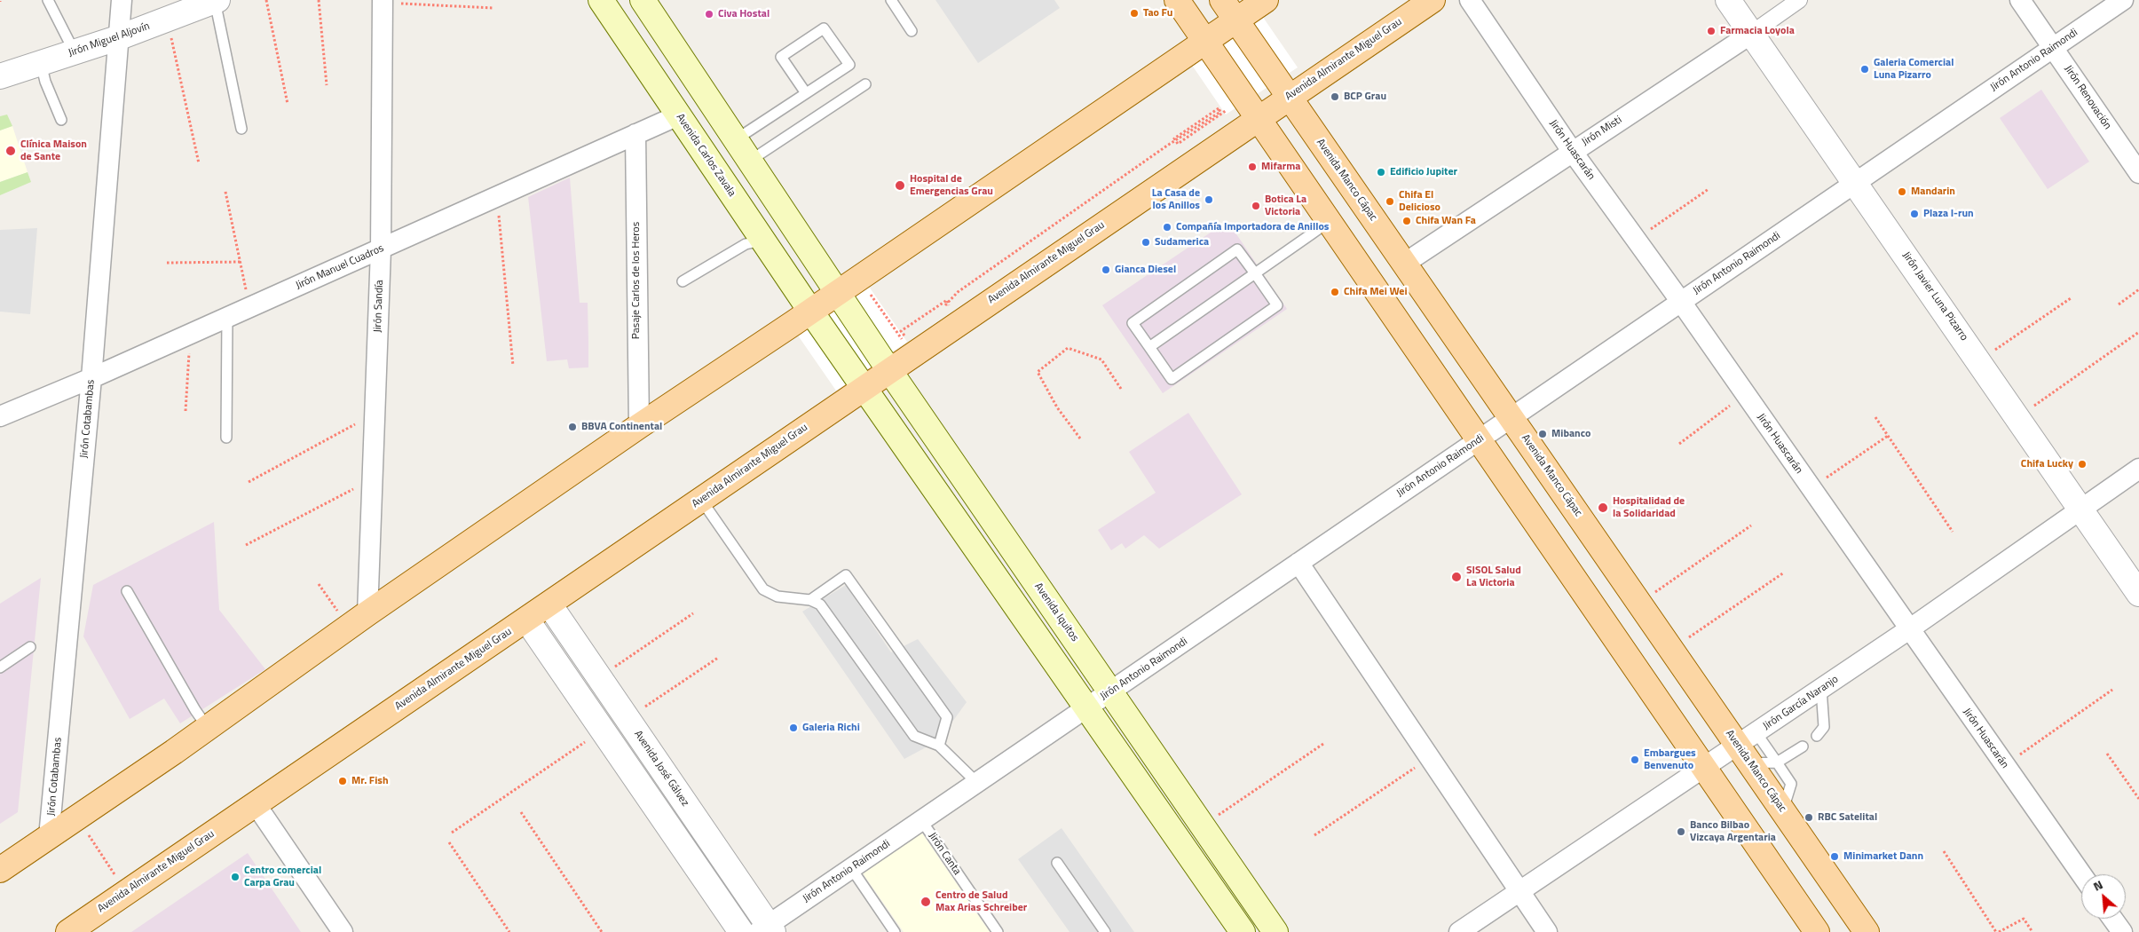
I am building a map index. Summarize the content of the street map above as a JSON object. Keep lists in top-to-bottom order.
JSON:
{
  "streets": {
    "main road": [
      "Avenida Almirante Miguel Grau",
      "Avenida Carlos Zavala",
      "Avenida Manco Cápac",
      "Avenida Iquitos"
    ],
    "street": [
      "Jirón Miguel Aljovín",
      "Jirón Antonio Raimondi",
      "Jirón Renovación",
      "Jirón Misti",
      "Jirón Huascarán",
      "Jirón Manuel Cuadros",
      "Pasaje Carlos de los Heros",
      "Jirón Javier Luna Pizarro",
      "Jirón Sandía",
      "Jirón Cotabambas",
      "Jirón García Naranjo",
      "Avenida José Gálvez"
    ],
    "lane": ["Jirón Canta"]
  },
  "crossings": [
    ["Jirón Miguel Aljovín", "Jirón Cotabambas"],
    ["Avenida Almirante Miguel Grau", "Avenida Manco Cápac"],
    ["Avenida Almirante Miguel Grau", "Avenida Iquitos"],
    ["Avenida Almirante Miguel Grau", "Avenida José Gálvez"],
    ["Jirón Antonio Raimondi", "Jirón Renovación"],
    ["Jirón Antonio Raimondi", "Jirón Huascarán"],
    ["Jirón Antonio Raimondi", "Avenida Manco Cápac"],
    ["Jirón Antonio Raimondi", "Jirón Javier Luna Pizarro"],
    ["Jirón Antonio Raimondi", "Avenida Iquitos"],
    ["Jirón Antonio Raimondi", "Avenida José Gálvez"],
    ["Jirón Antonio Raimondi", "Jirón Canta"],
    ["Jirón Misti", "Jirón Huascarán"],
    ["Jirón Misti", "Avenida Manco Cápac"],
    ["Jirón Misti", "Jirón Javier Luna Pizarro"],
    ["Jirón Huascarán", "Jirón García Naranjo"],
    ["Avenida Carlos Zavala", "Jirón Manuel Cuadros"],
    ["Avenida Manco Cápac", "Jirón García Naranjo"],
    ["Jirón Manuel Cuadros", "Pasaje Carlos de los Heros"],
    ["Jirón Manuel Cuadros", "Jirón Sandía"],
    ["Jirón Manuel Cuadros", "Jirón Cotabambas"],
    ["Jirón Javier Luna Pizarro", "Jirón García Naranjo"]
  ],
  "places": [
    "Tao Fu",
    "Civa Hostal",
    "Farmacia Loyola",
    "Galeria Comercial Luna Pizarro",
    "BCP Grau",
    "Clínica Maison de Sante",
    "Mifarma",
    "Edificio Jupiter",
    "Hospital de Emergencias Grau",
    "Mandarin",
    "La Casa de los Anillos",
    "Chifa El Delicioso",
    "Botica La Victoria",
    "Plaza I-run",
    "Chifa Wan Fa",
    "Compañía Importadora de Anillos",
    "Sudamerica",
    "Gianca Diesel",
    "Chifa Mei Wei",
    "BBVA Continental",
    "Mibanco",
    "Chifa Lucky",
    "Hospitalidad de la Solidaridad",
    "SISOL Salud La Victoria",
    "Galeria Richi",
    "Embargues Benvenuto",
    "Mr. Fish",
    "RBC Satelital",
    "Banco Bilbao Vizcaya Argentaria",
    "Minimarket Dann",
    "Centro comercial Carpa Grau",
    "Centro de Salud Max Arias Schreiber"
  ],
  "north": "top left"
}
